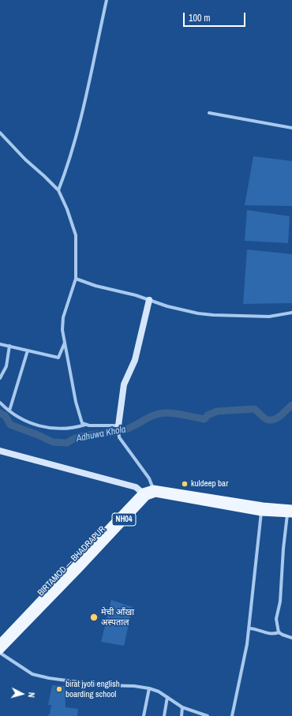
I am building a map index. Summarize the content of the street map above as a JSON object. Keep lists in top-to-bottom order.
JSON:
{
  "streets": {
    "main road": ["NH04", "BIRTAMOD — BHADRAPUR"]
  },
  "water": ["Adhuwa Khola"],
  "places": ["kuldeep bar", "मेची आँखा अस्पताल", "birat jyoti english boarding school"],
  "scale_bar": "100 m",
  "north": "right"
}
